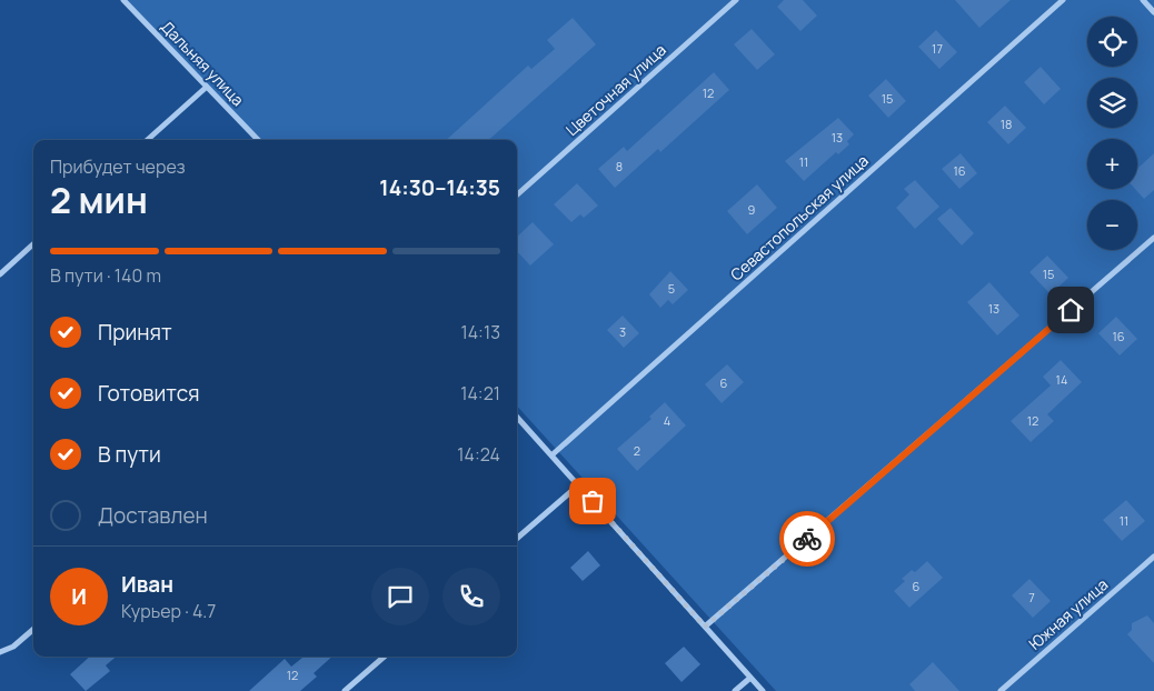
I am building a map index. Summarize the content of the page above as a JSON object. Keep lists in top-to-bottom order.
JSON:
{
  "streets": {
    "street": [
      "Дальняя улица",
      "Цветочная улица",
      "Севастопольская улица",
      "Южная улица"
    ]
  },
  "house_numbers": [
    "17",
    "12",
    "15",
    "18",
    "13",
    "11",
    "8",
    "16",
    "9",
    "15",
    "5",
    "13",
    "3",
    "16",
    "14",
    "6",
    "4",
    "12",
    "2",
    "11",
    "6",
    "7",
    "12"
  ],
  "page": {
    "map_buttons": ["+", "−"],
    "heading": ["2 мин", "Прибудет через", "14:30–14:35"],
    "panel": ["Иван", "Курьер · 4.7"],
    "bar": "В пути · 140 m",
    "list": [
      ["Принят", "14:13"],
      ["Готовится", "14:21"],
      ["В пути", "14:24"],
      "Доставлен"
    ],
    "round": "И"
  }
}
